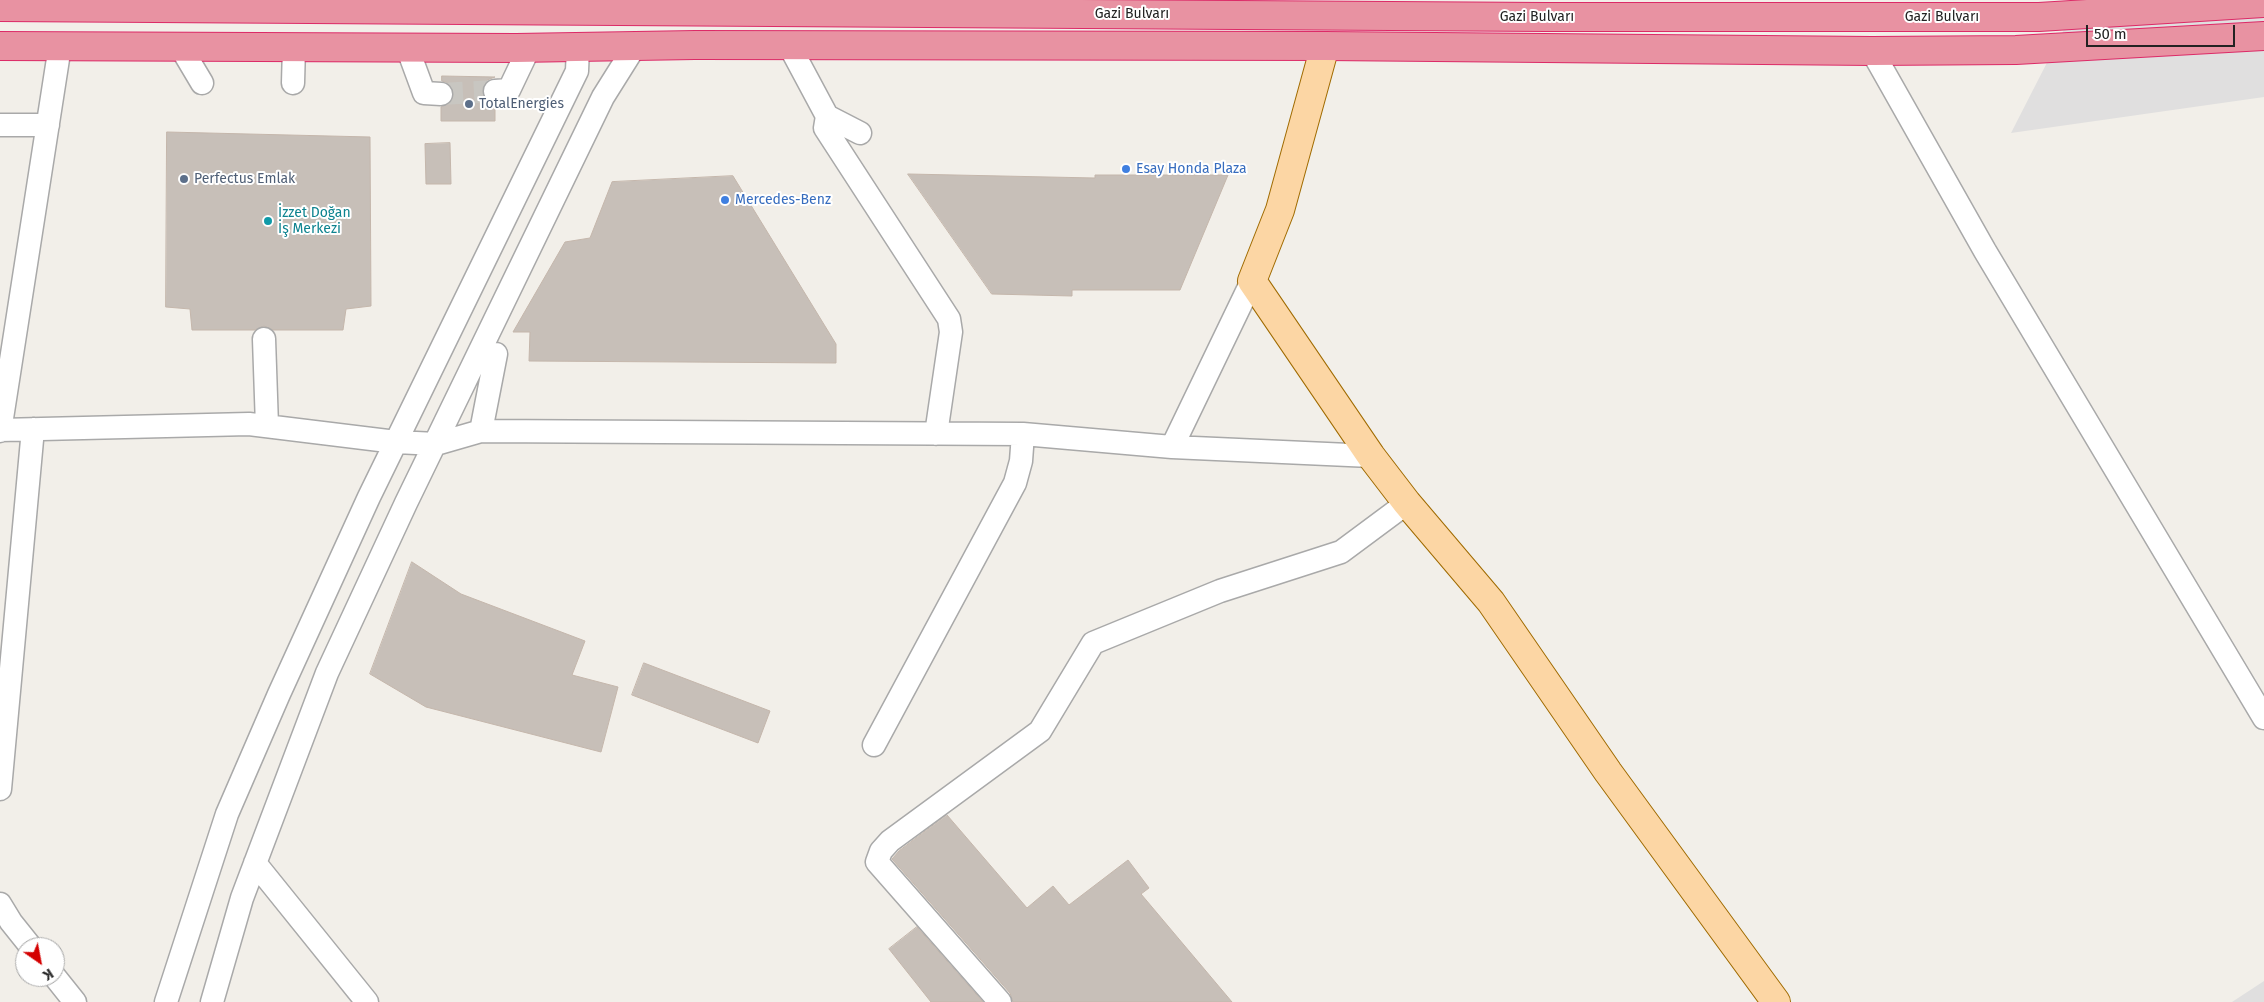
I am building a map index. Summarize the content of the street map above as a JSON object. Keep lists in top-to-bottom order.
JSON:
{
  "streets": {
    "highway": ["Gazi Bulvarı"]
  },
  "places": [
    "TotalEnergies",
    "Esay Honda Plaza",
    "Perfectus Emlak",
    "Mercedes-Benz",
    "İzzet Doğan İş Merkezi"
  ],
  "scale_bar": "50 m",
  "north": "bottom right"
}
